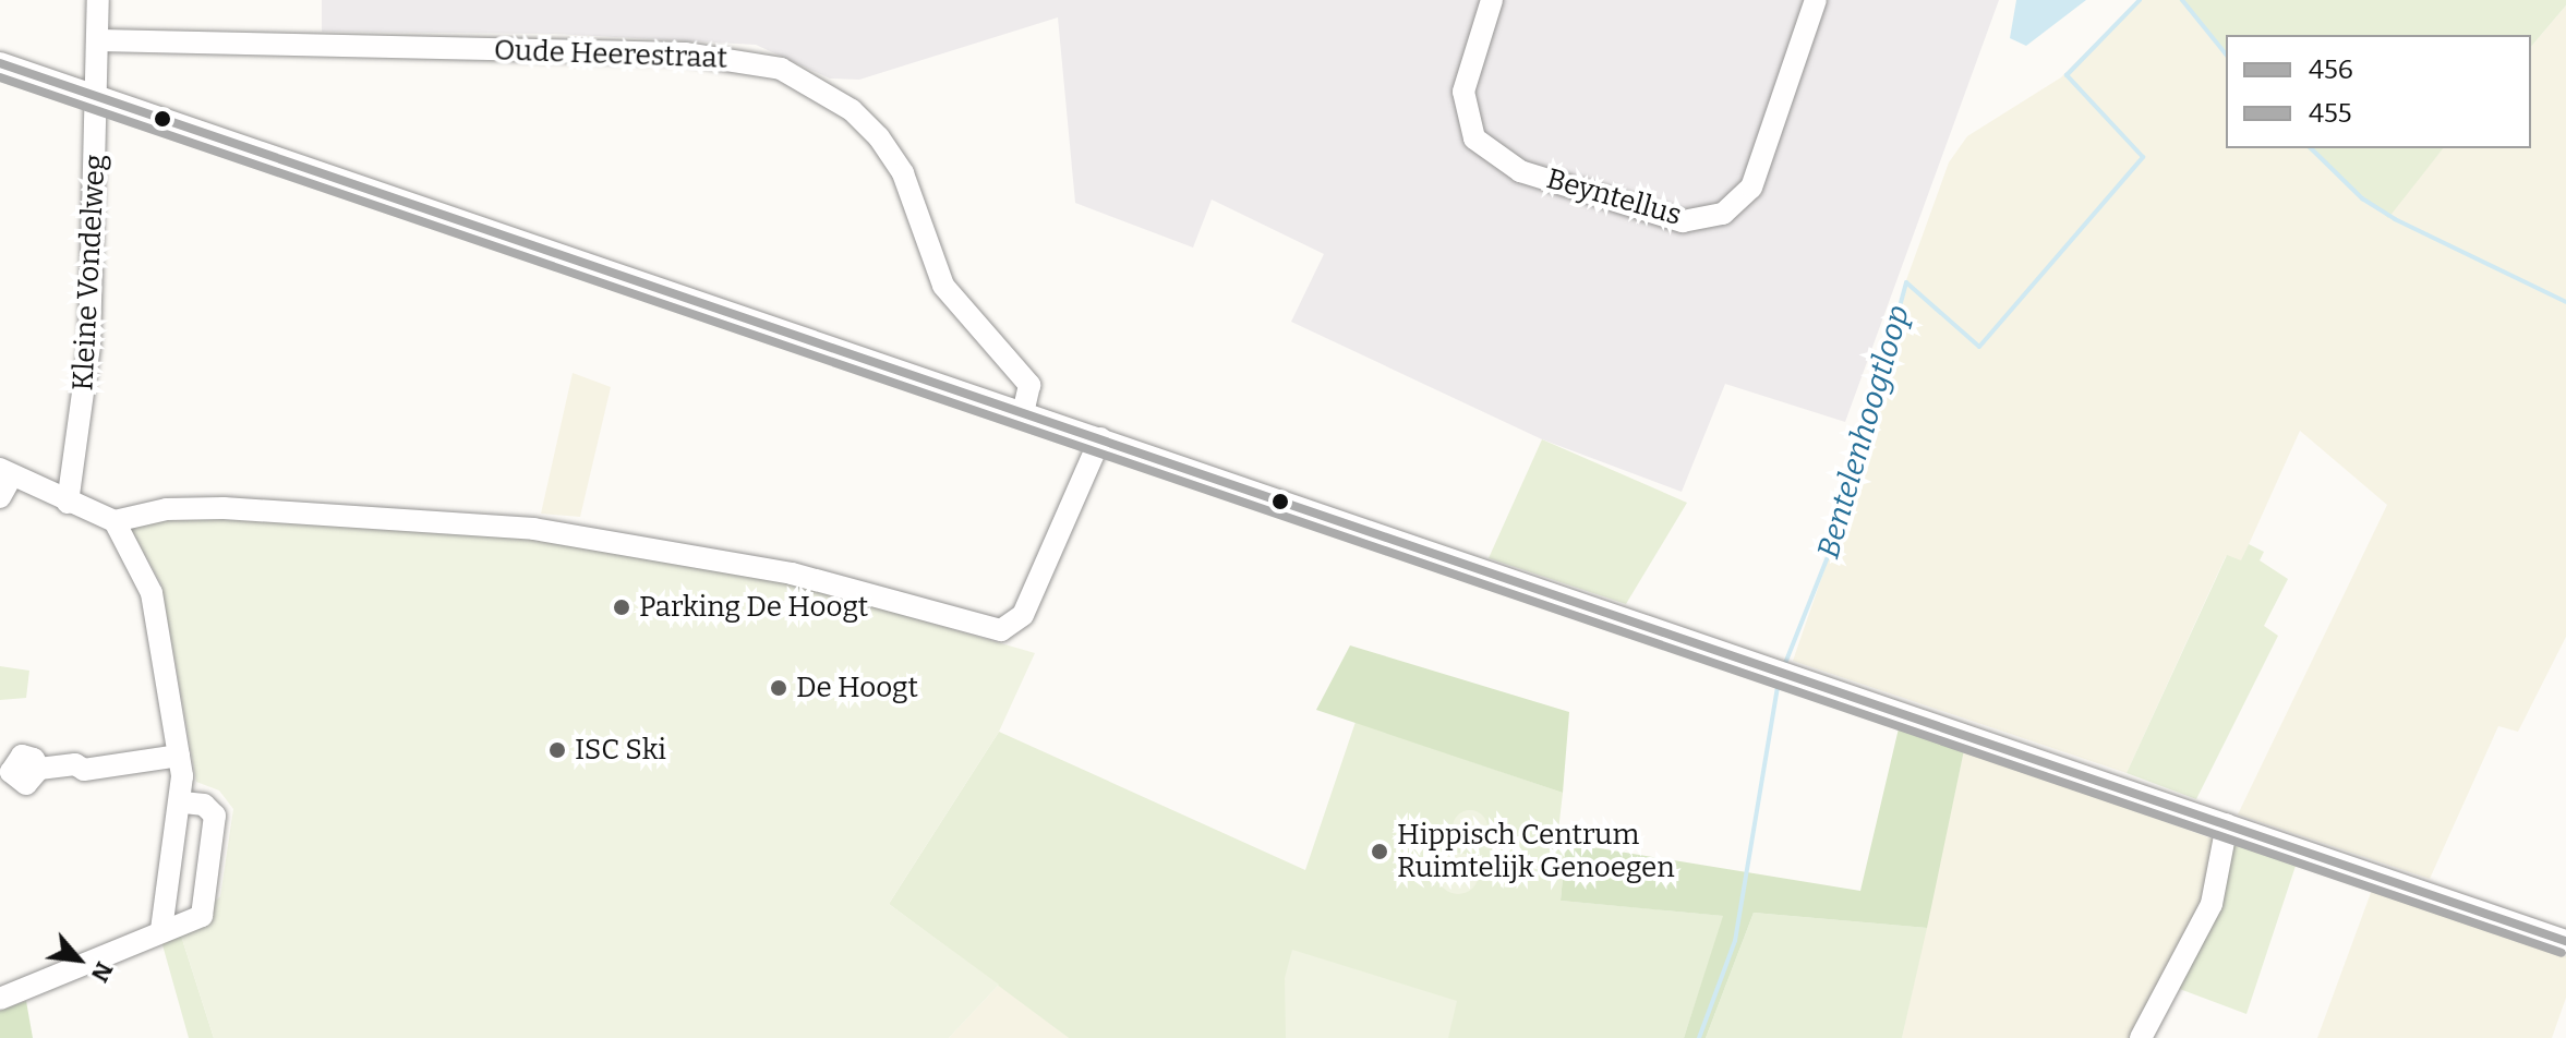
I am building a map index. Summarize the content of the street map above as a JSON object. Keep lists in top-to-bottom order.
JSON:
{
  "streets": {
    "street": ["Oude Heerestraat", "Beyntellus", "Kleine Vondelweg"]
  },
  "crossings": [
    ["Oude Heerestraat", "Kleine Vondelweg"]
  ],
  "water": ["Bentelenhoogtloop"],
  "places": [
    "Parking De Hoogt",
    "De Hoogt",
    "ISC Ski",
    "Hippisch Centrum Ruimtelijk Genoegen"
  ],
  "lines": ["transit line 456", "transit line 455"],
  "legend": ["456", "455"],
  "north": "bottom right"
}
